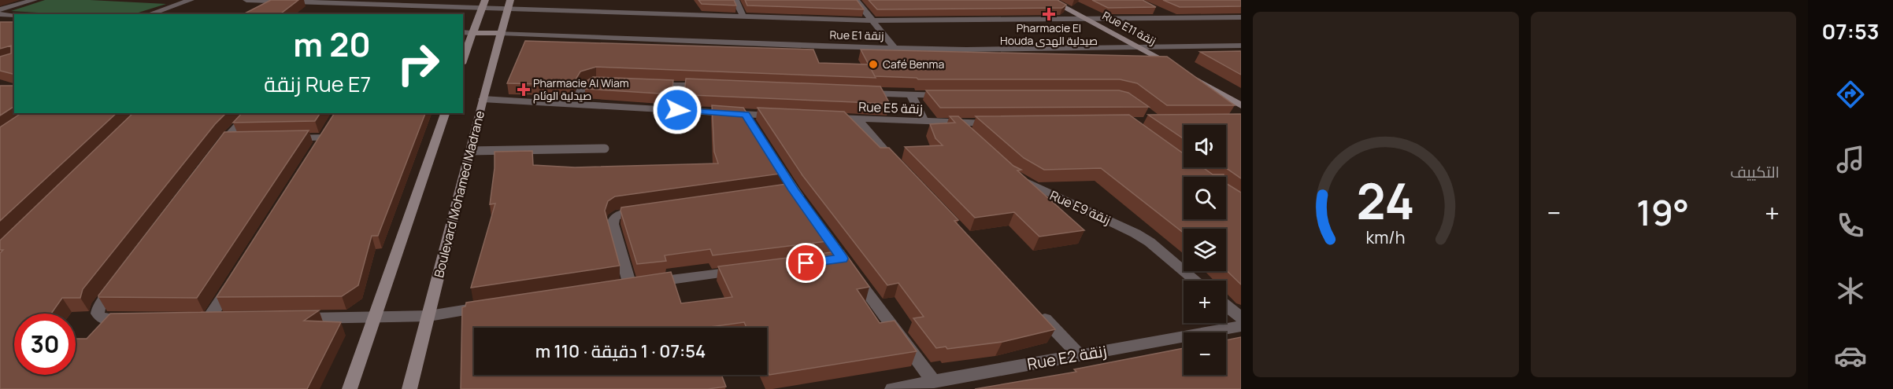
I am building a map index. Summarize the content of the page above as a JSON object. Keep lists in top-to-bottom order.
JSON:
{
  "streets": {
    "street": [
      "Rue E11 زنقة",
      "Rue E1 زنقة",
      "Rue E5 زنقة",
      "Boulevard Mohamed Madrane",
      "Rue E9 زنقة",
      "Rue E2 زنقة"
    ]
  },
  "crossings": [
    ["Rue E11 زنقة", "Rue E1 زنقة"],
    ["Rue E11 زنقة", "Boulevard Mohamed Madrane"],
    ["Rue E1 زنقة", "Boulevard Mohamed Madrane"]
  ],
  "places": {
    "health": ["Pharmacie El Houda صيدلية الهدى", "Pharmacie Al Wiam صيدلية الوئام"],
    "other": ["Café Benma"]
  },
  "page": {
    "tabs": "07:53",
    "tile": "التكييف",
    "turn": ["20 m", "Rue E7 زنقة"],
    "map_buttons": ["+", "−"],
    "heat": ["−", "19°", "+"],
    "limit": "30",
    "trip": "07:54 · 1 دقيقة · 110 m",
    "gauge": ["24", "km/h"]
  }
}
